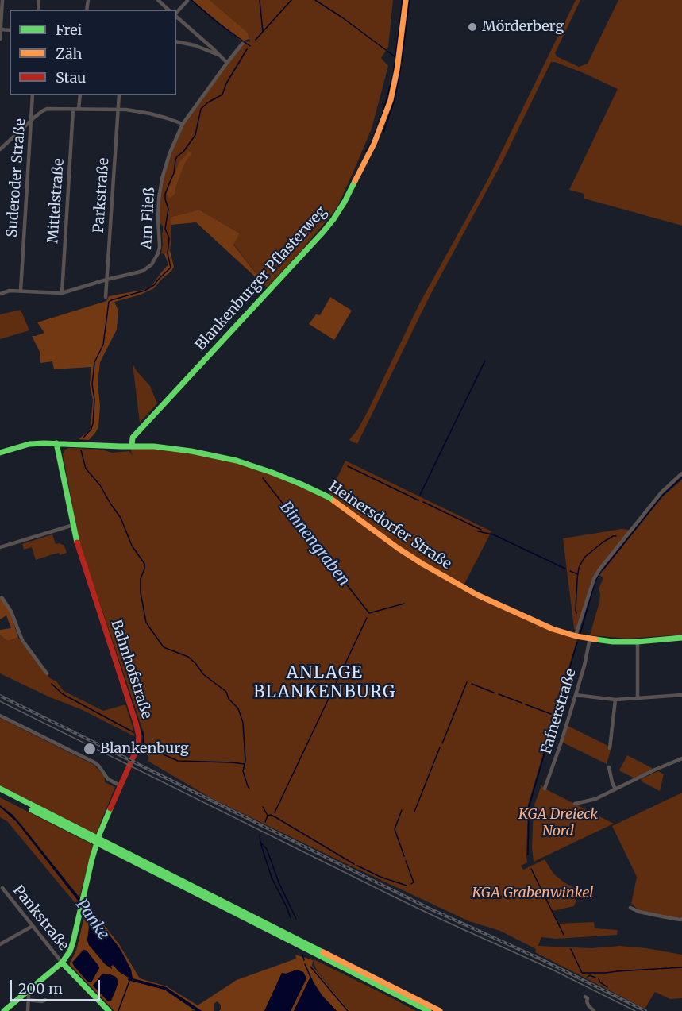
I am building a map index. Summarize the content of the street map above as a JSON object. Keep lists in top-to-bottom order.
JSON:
{
  "streets": {
    "main road": ["Blankenburger Pflasterweg", "Heinersdorfer Straße", "Bahnhofstraße"],
    "street": [
      "Suderoder Straße",
      "Parkstraße",
      "Mittelstraße",
      "Am Fließ",
      "Fafnerstraße",
      "Pankstraße"
    ]
  },
  "crossings": [
    ["Parkstraße", "Am Fließ"],
    ["Mittelstraße", "Am Fließ"],
    ["Blankenburger Pflasterweg", "Heinersdorfer Straße"],
    ["Heinersdorfer Straße", "Bahnhofstraße"],
    ["Heinersdorfer Straße", "Fafnerstraße"],
    ["Bahnhofstraße", "Pankstraße"]
  ],
  "districts": ["ANLAGE BLANKENBURG"],
  "water": ["Binnengraben", "Panke"],
  "parks": ["KGA Dreieck Nord", "KGA Grabenwinkel"],
  "places": ["Mörderberg", "Blankenburg"],
  "legend": ["Frei", "Zäh", "Stau"],
  "scale_bar": "200 m"
}
